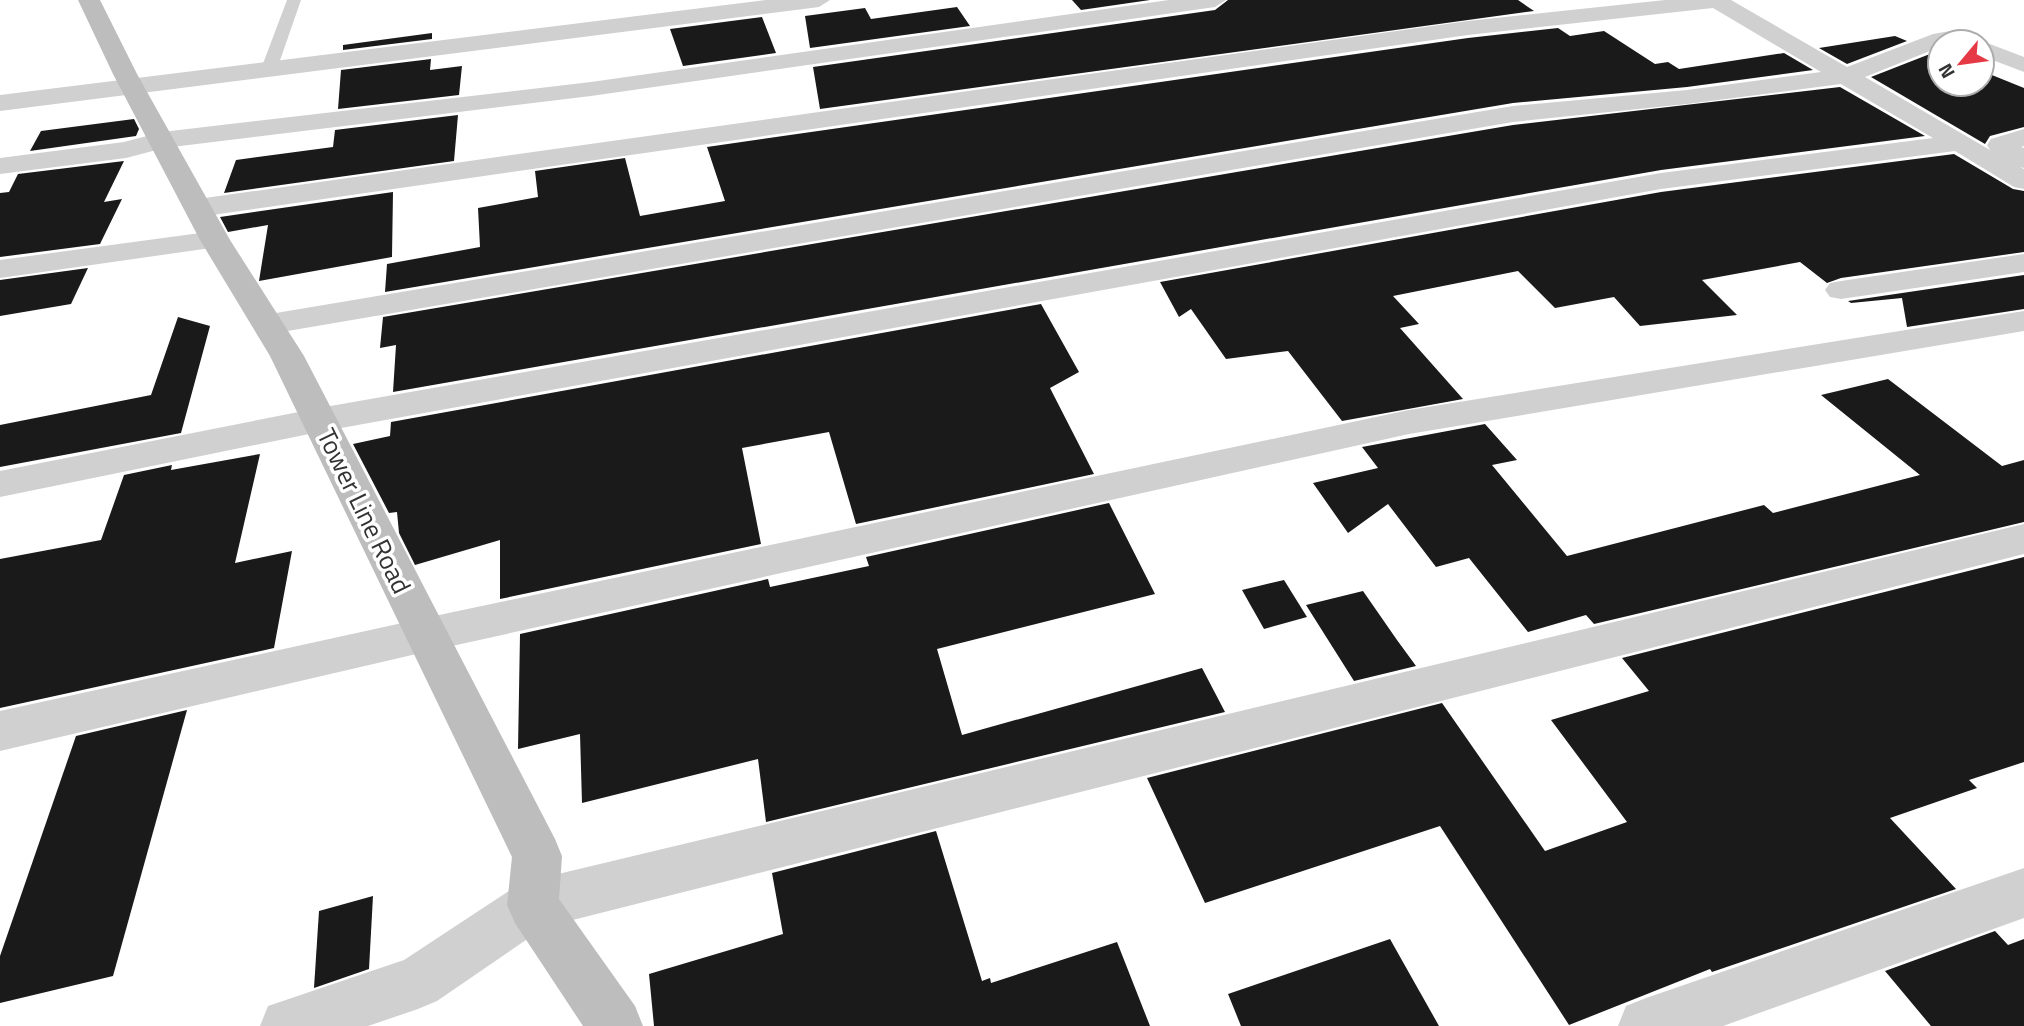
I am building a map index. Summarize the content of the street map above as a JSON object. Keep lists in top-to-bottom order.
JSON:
{
  "streets": {
    "street": ["Tower Line Road"]
  },
  "north": "bottom left"
}
